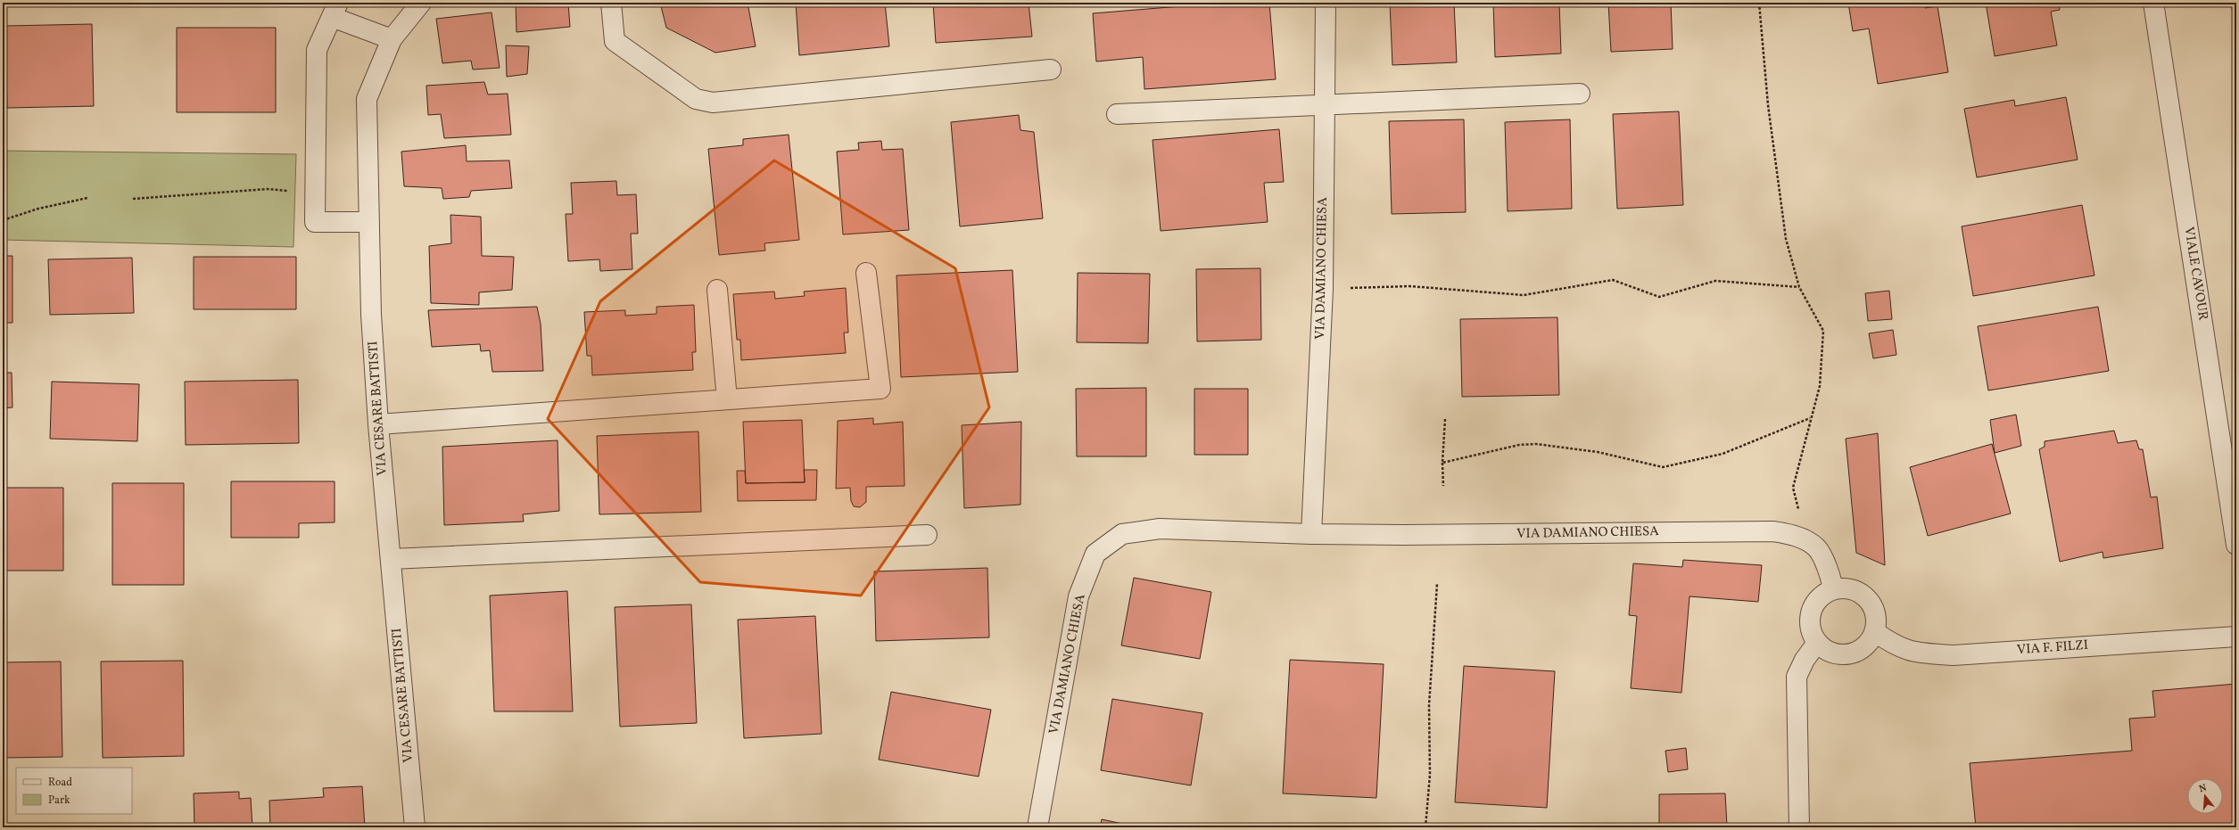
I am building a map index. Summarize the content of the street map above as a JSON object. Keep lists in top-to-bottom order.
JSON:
{
  "streets": {
    "street": [
      "VIA DAMIANO CHIESA",
      "VIALE CAVOUR",
      "VIA CESARE BATTISTI",
      "VIA F. FILZI"
    ]
  },
  "crossings": [
    ["VIA DAMIANO CHIESA", "VIA F. FILZI"]
  ],
  "legend": ["Road", "Park"],
  "north": "top"
}
